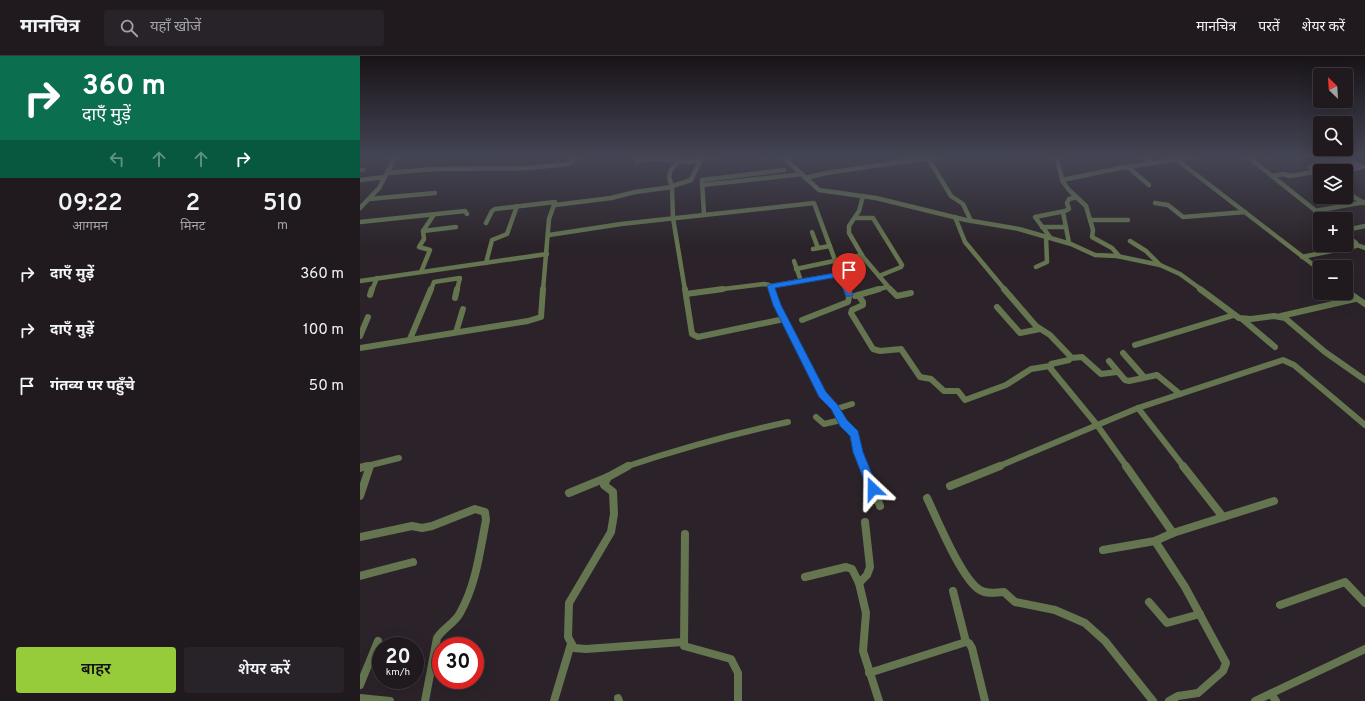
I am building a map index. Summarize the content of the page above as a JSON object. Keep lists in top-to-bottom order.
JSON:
{
  "north": "top left",
  "page": {
    "header": "मानचित्र",
    "search": "यहाँ खोजें",
    "nav": ["मानचित्र", "परतें", "शेयर करें"],
    "turn": ["360 m", "दाएँ मुड़ें"],
    "map_buttons": ["+", "−"],
    "eta": [
      "09:22",
      "आगमन",
      "2",
      "मिनट",
      "510",
      "m"
    ],
    "list": [
      {
        "name": "दाएँ मुड़ें",
        "value": "360 m"
      },
      {
        "name": "दाएँ मुड़ें",
        "value": "100 m"
      },
      {
        "name": "गंतव्य पर पहुँचे",
        "value": "50 m"
      }
    ],
    "speed": "20 km/h",
    "limit": "30",
    "buttons": ["बाहर", "शेयर करें"]
  }
}
